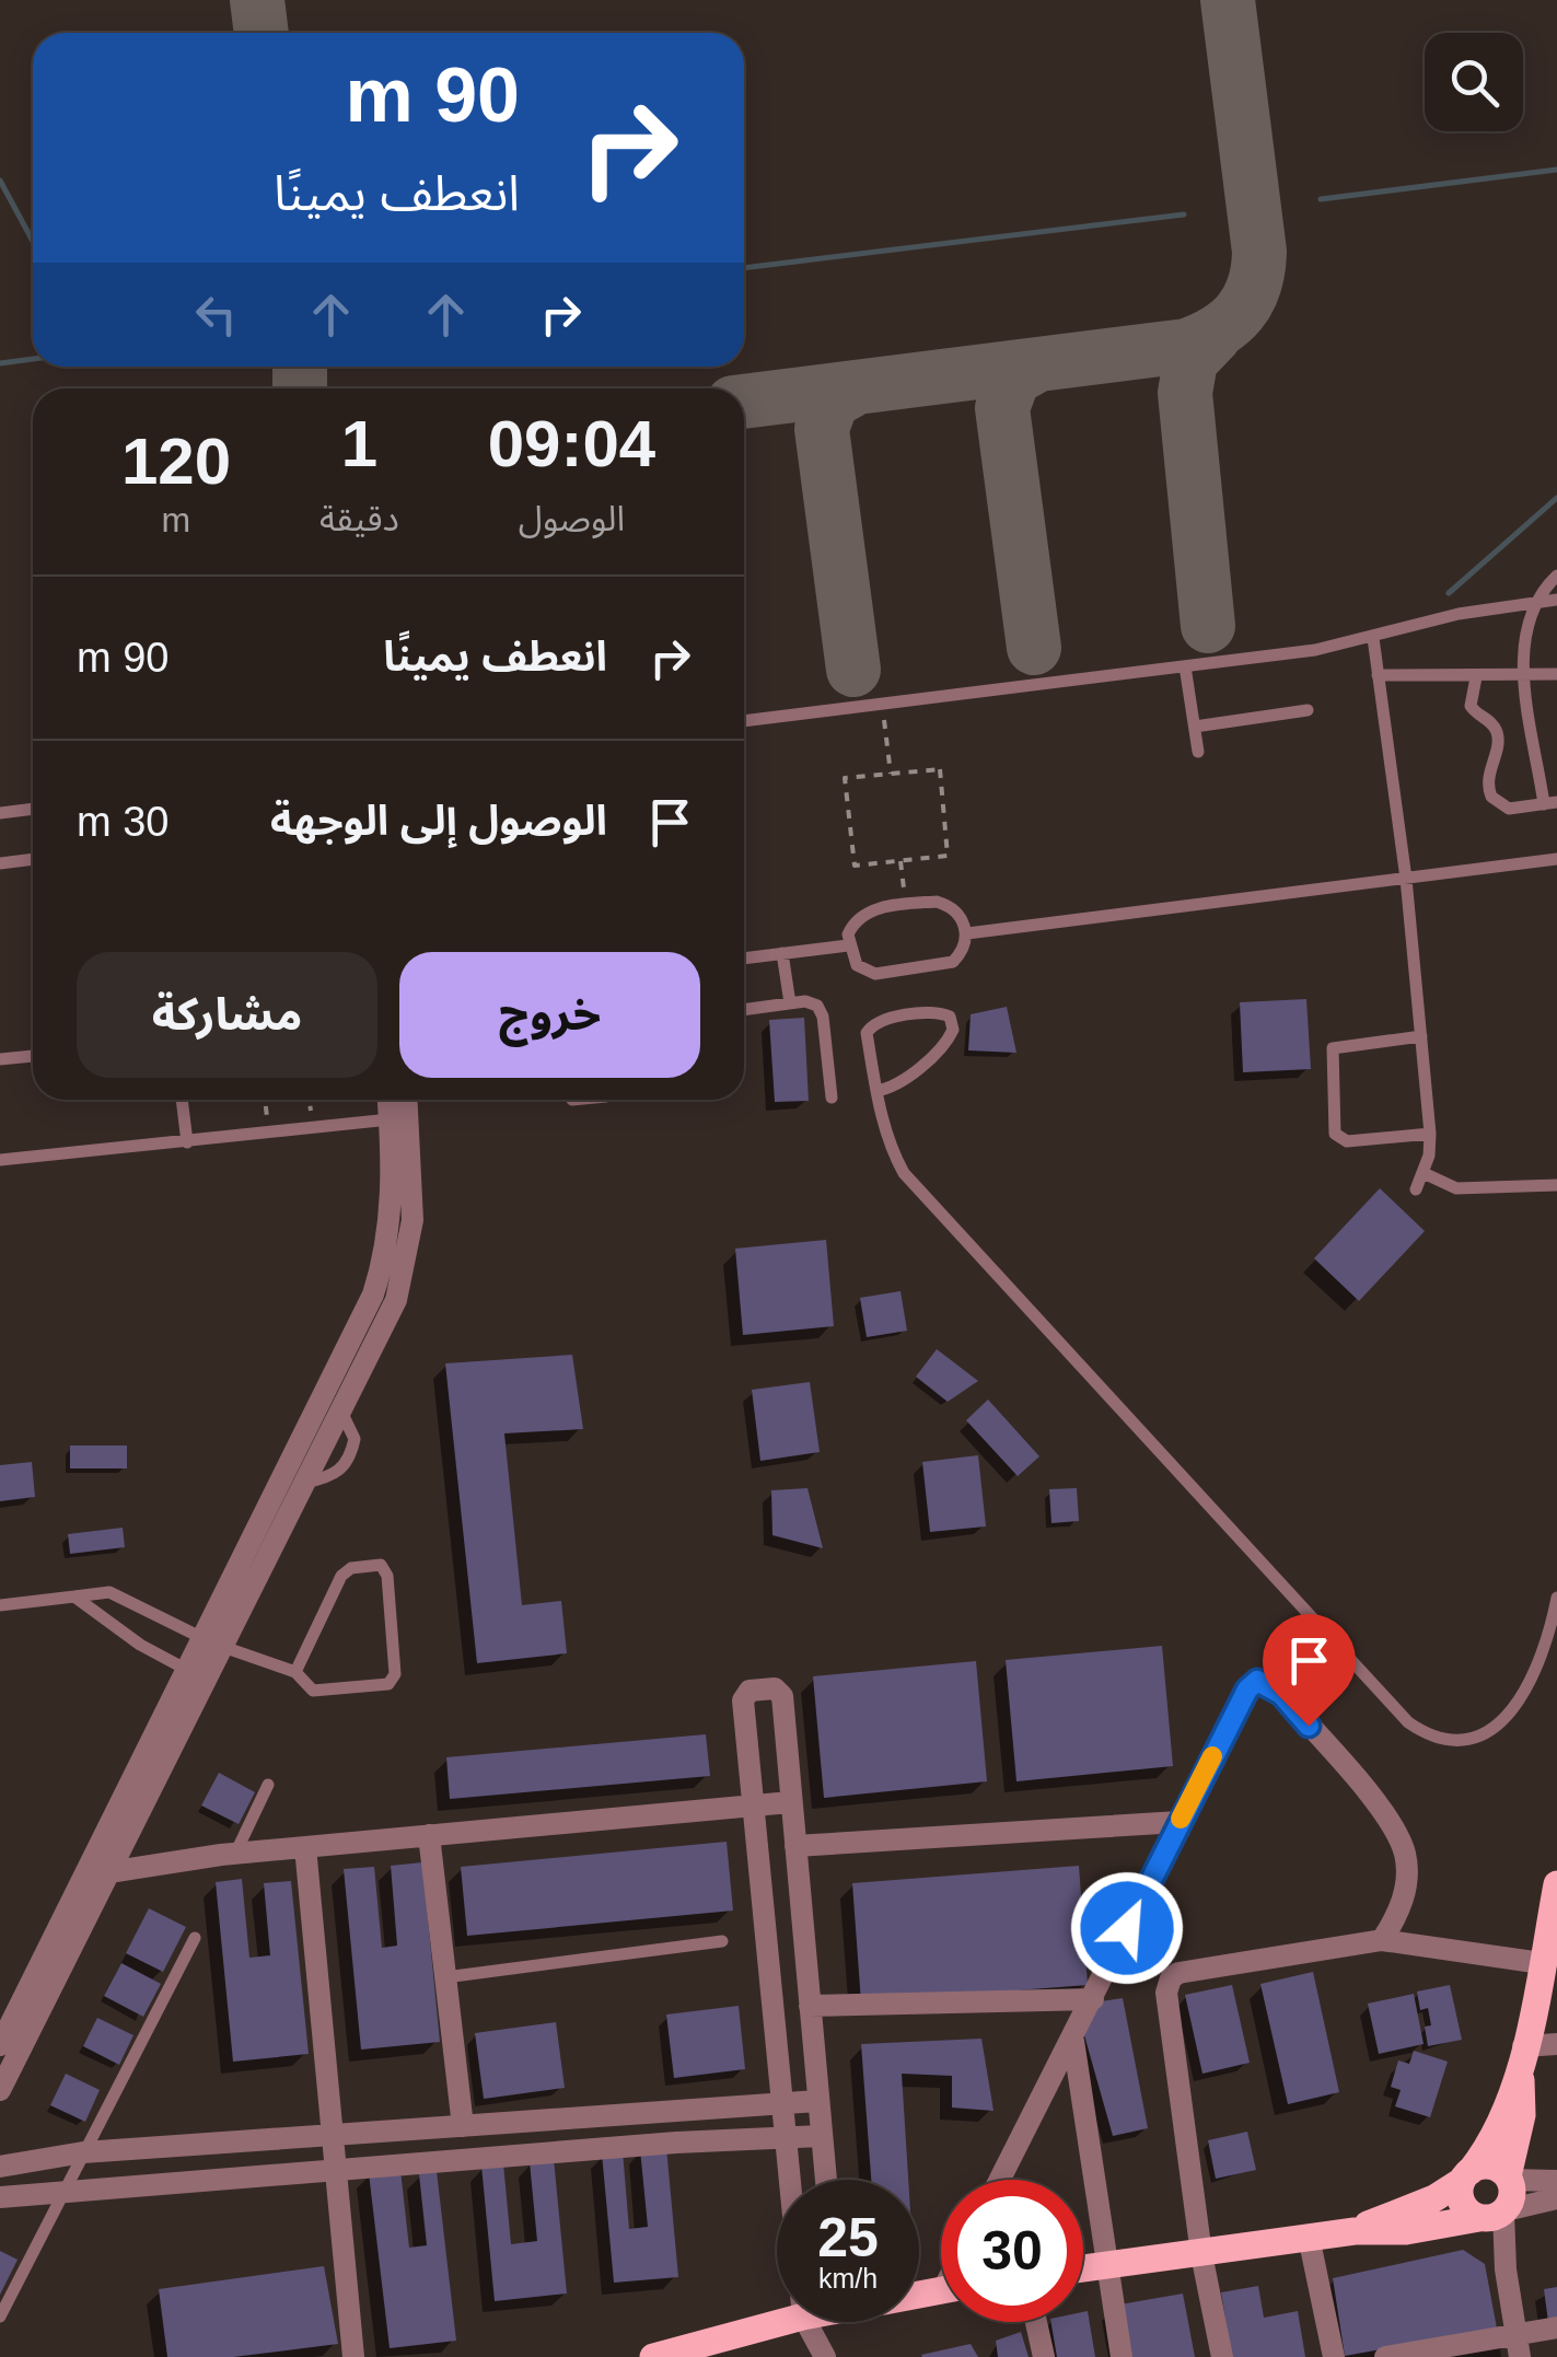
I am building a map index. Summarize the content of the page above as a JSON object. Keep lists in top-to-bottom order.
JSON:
{
  "page": {
    "turn": ["90 m", "انعطف يمينًا"],
    "eta": [
      "09:04",
      "الوصول",
      "1",
      "دقيقة",
      "120",
      "m"
    ],
    "list": [
      {
        "name": "انعطف يمينًا",
        "value": "90 m"
      },
      {
        "name": "الوصول إلى الوجهة",
        "value": "30 m"
      }
    ],
    "buttons": ["خروج", "مشاركة"],
    "speed": "25 km/h",
    "limit": "30"
  }
}
